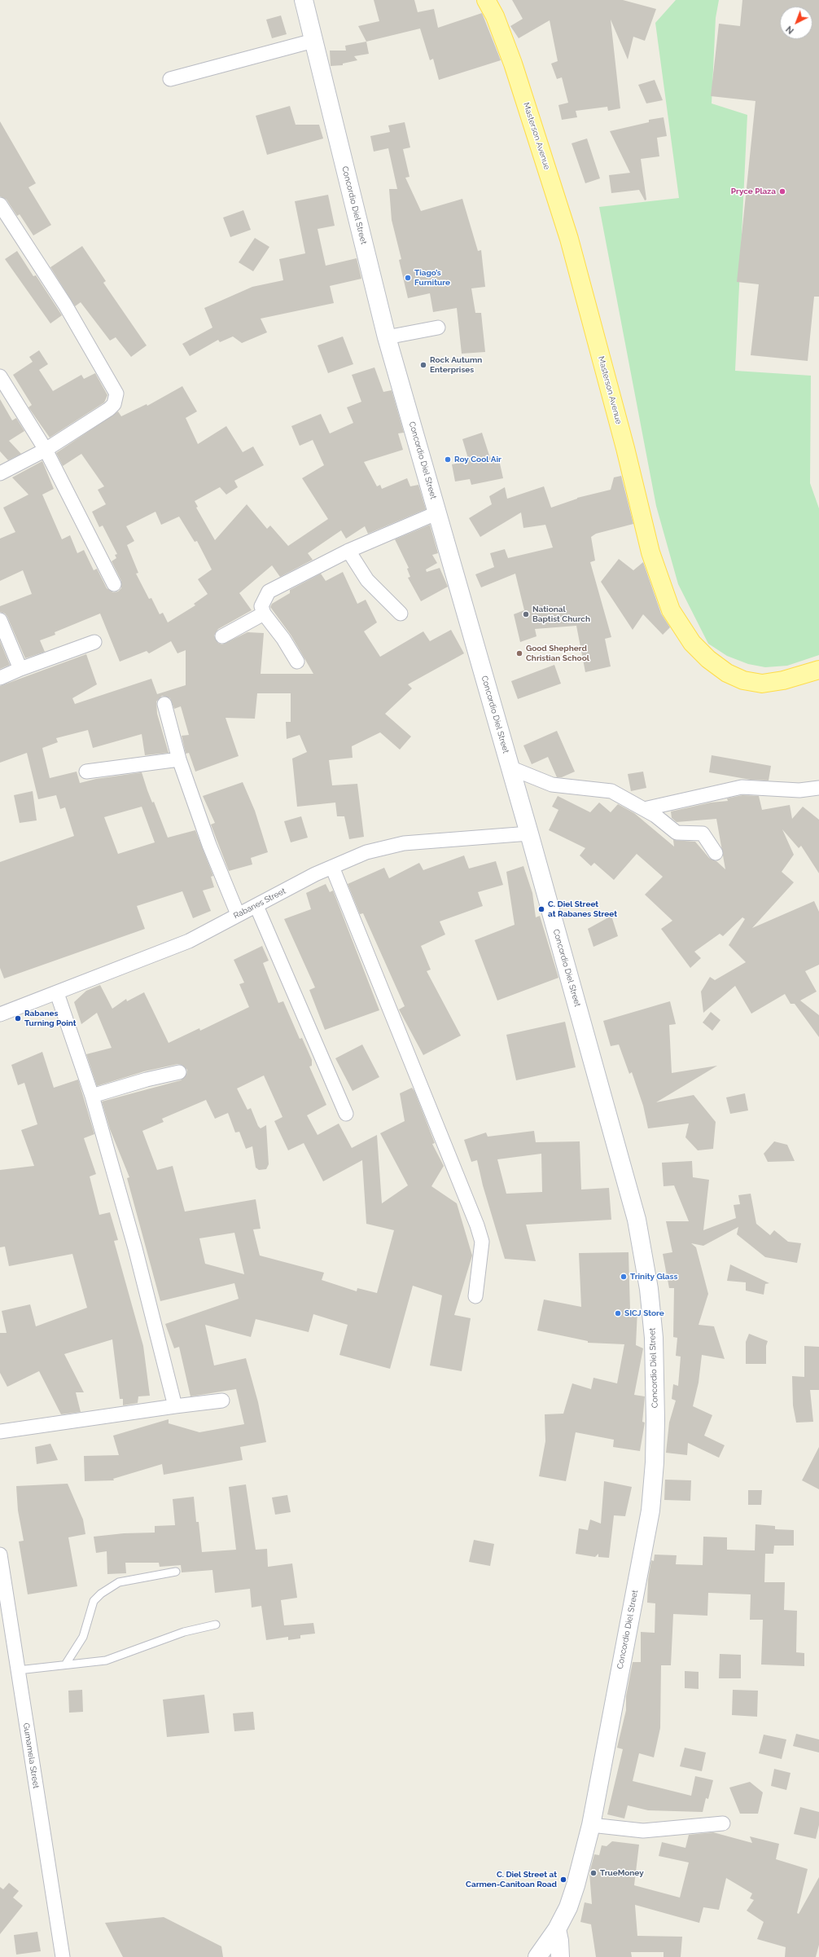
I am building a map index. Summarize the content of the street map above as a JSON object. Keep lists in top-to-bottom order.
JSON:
{
  "streets": {
    "main road": ["Masterson Avenue", "Concordio Diel Street"],
    "street": ["Rabanes Street", "Gumamela Street"]
  },
  "crossings": [
    ["Concordio Diel Street", "Rabanes Street"]
  ],
  "places": [
    "Pryce Plaza",
    "Tiago’s Furniture",
    "Rock Autumn Enterprises",
    "Roy Cool Air",
    "National Baptist Church",
    "Good Shepherd Christian School",
    "C. Diel Street at Rabanes Street",
    "Rabanes Turning Point",
    "Trinity Glass",
    "SICJ Store",
    "TrueMoney",
    "C. Diel Street at Carmen-Canitoan Road"
  ],
  "north": "bottom left"
}
